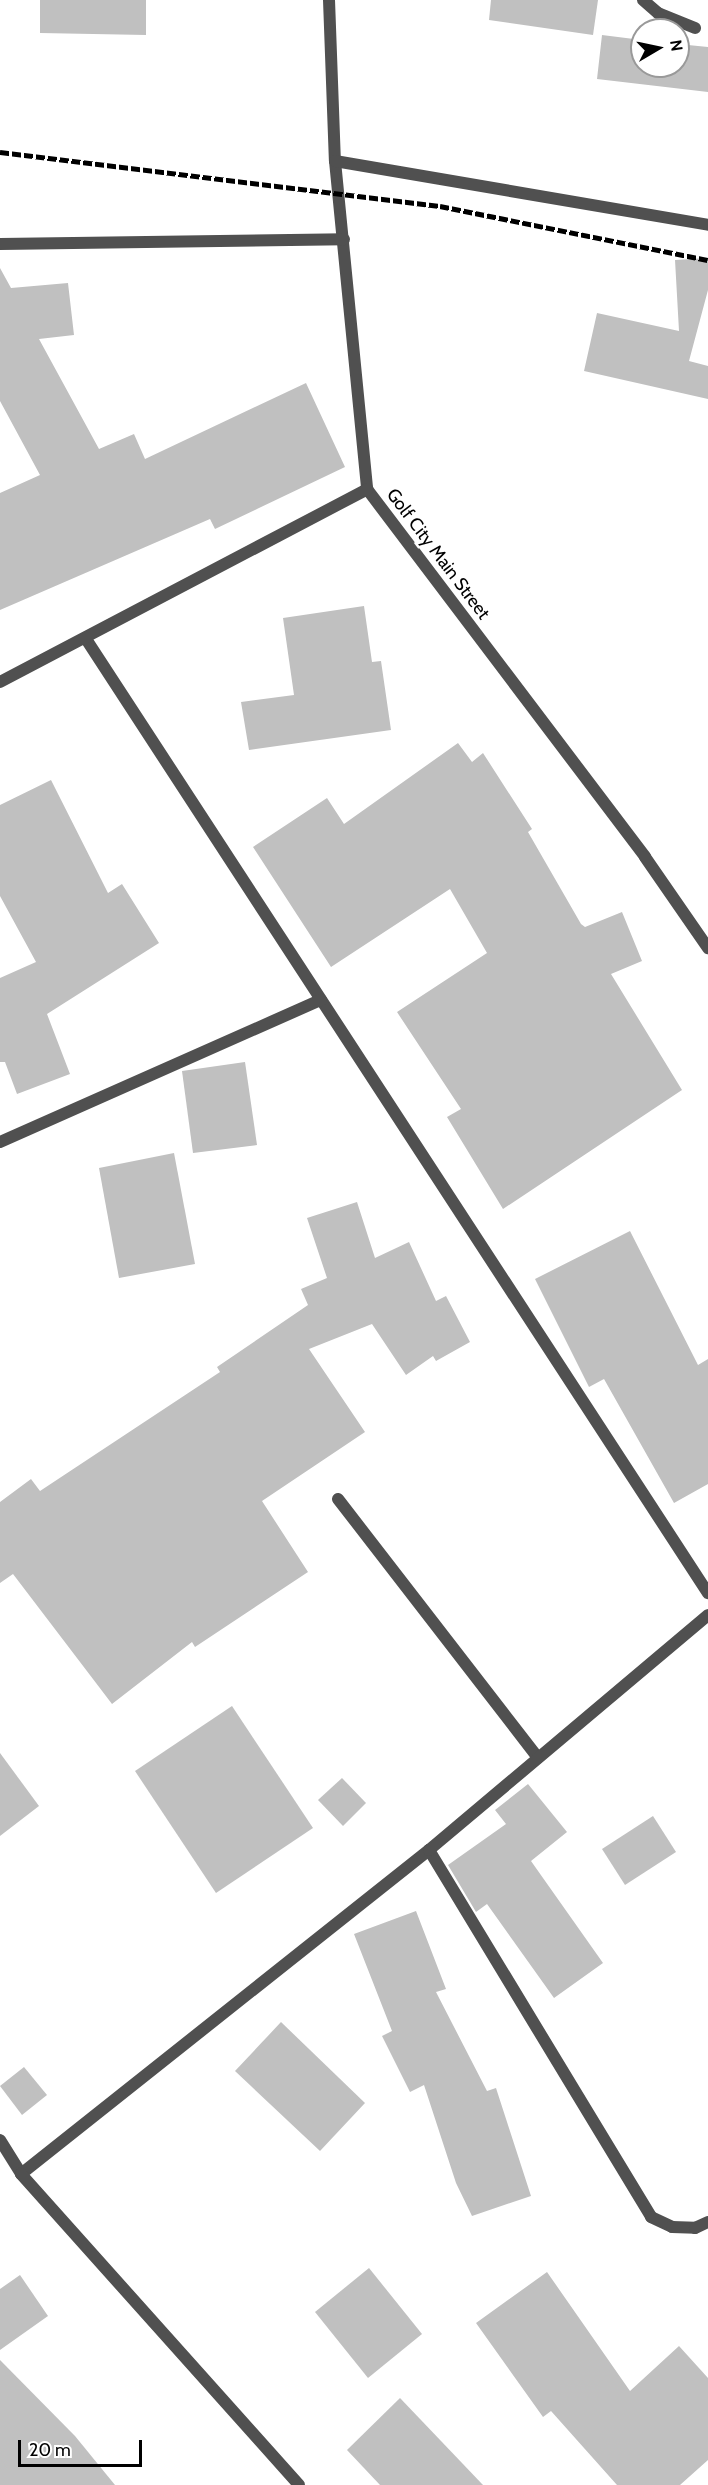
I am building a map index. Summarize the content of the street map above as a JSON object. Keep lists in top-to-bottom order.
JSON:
{
  "streets": {
    "street": ["Golf City Main Street"]
  },
  "scale_bar": "20 m",
  "north": "right"
}
